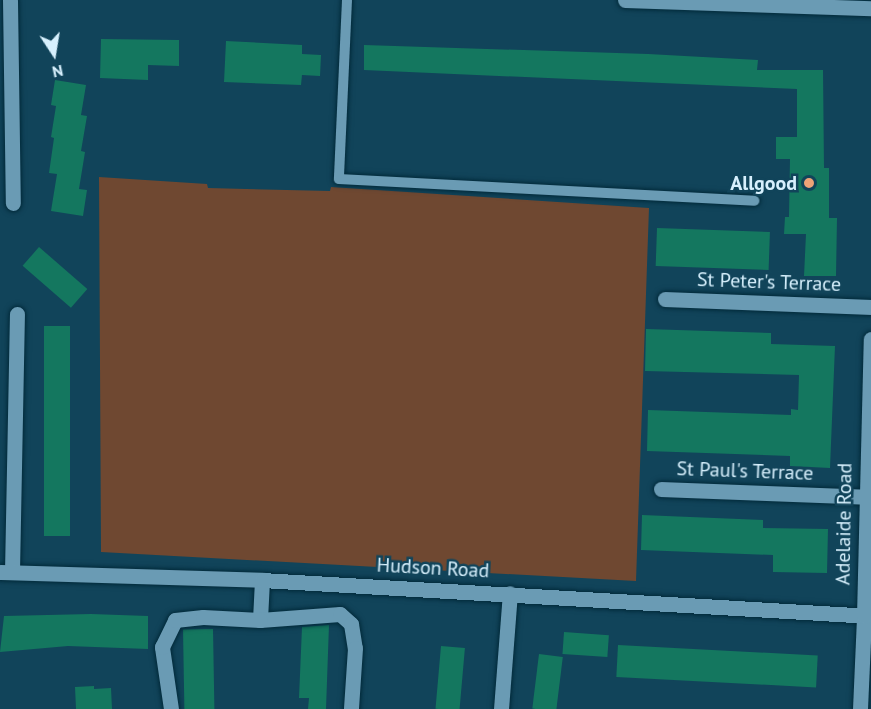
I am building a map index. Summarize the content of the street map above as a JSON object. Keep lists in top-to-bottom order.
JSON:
{
  "streets": {
    "street": [
      "St Peter's Terrace",
      "St Paul's Terrace",
      "Adelaide Road",
      "Hudson Road"
    ]
  },
  "crossings": [
    ["St Paul's Terrace", "Adelaide Road"],
    ["Adelaide Road", "Hudson Road"]
  ],
  "places": ["Allgood"],
  "north": "bottom"
}
